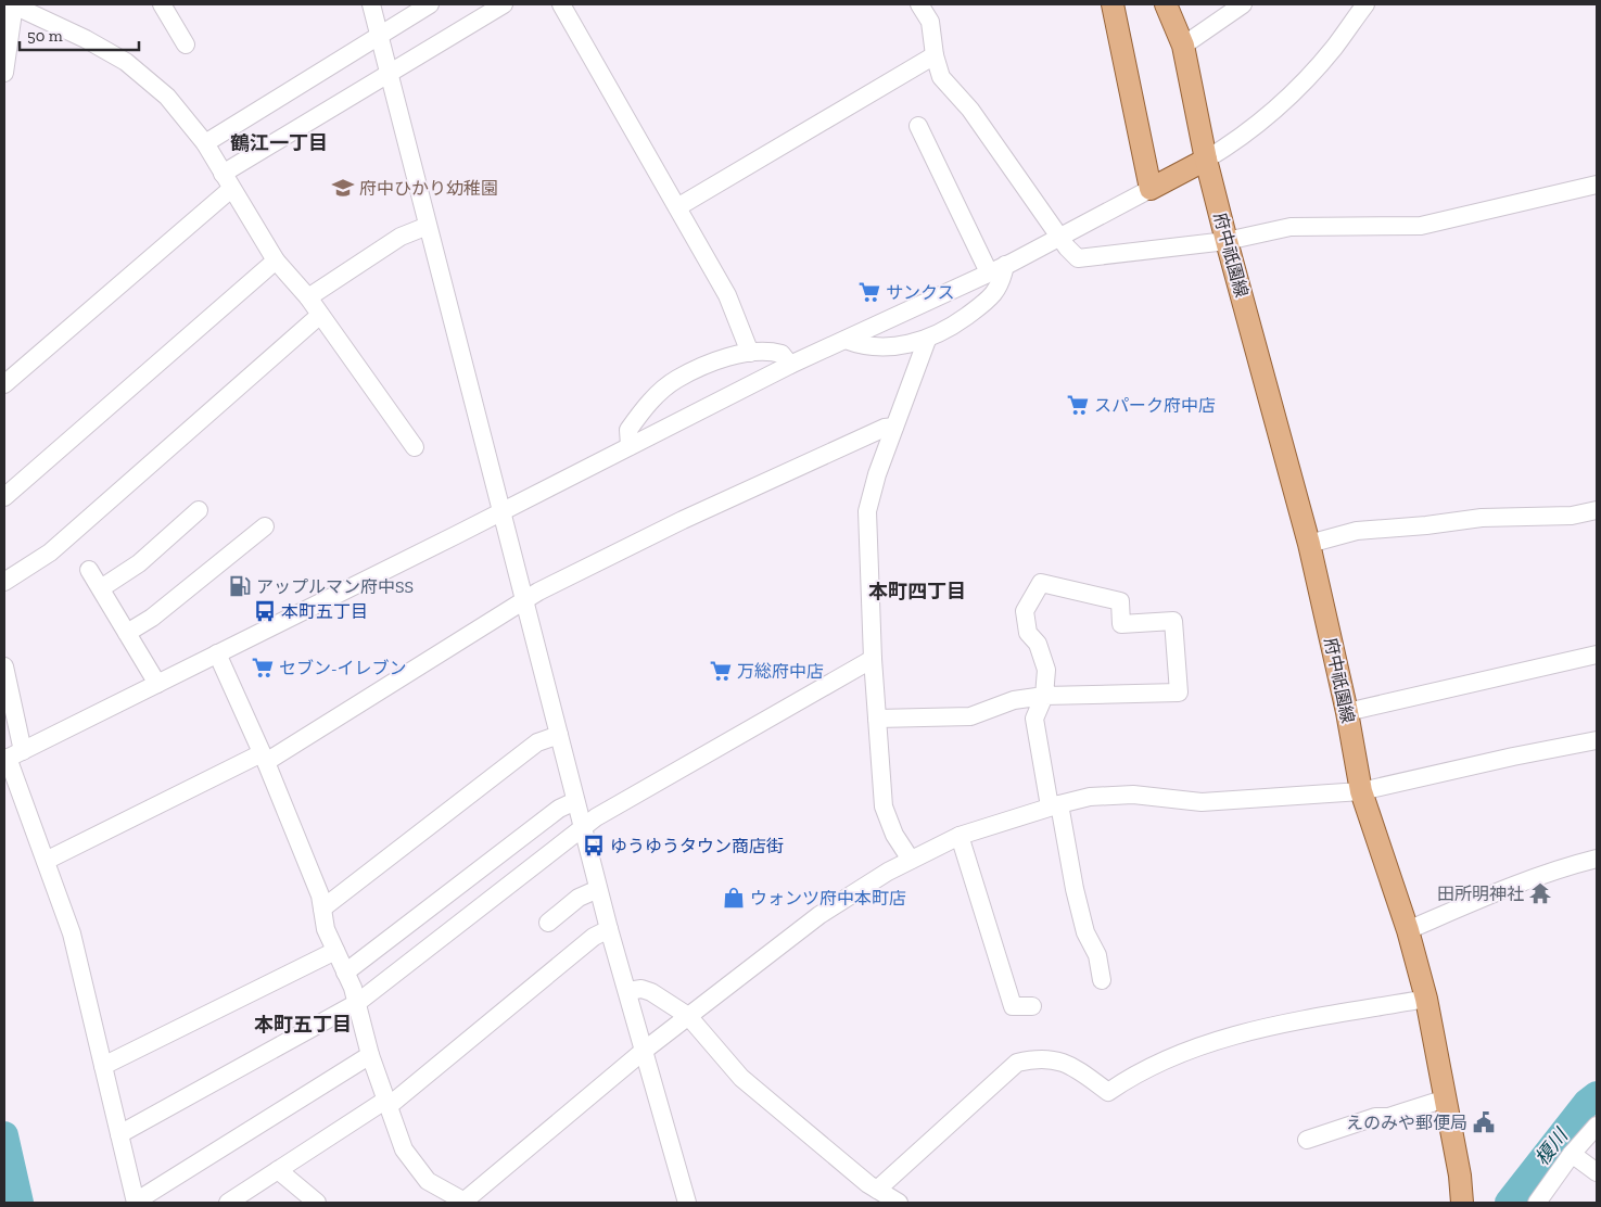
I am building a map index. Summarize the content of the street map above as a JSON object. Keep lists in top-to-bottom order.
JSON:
{
  "streets": {
    "main road": ["府中祇園線"]
  },
  "districts": ["鶴江一丁目", "本町四丁目", "本町五丁目"],
  "water": ["榎川"],
  "places": {
    "school or university": ["府中ひかり幼稚園"],
    "supermarket": [
      "サンクス",
      "スパーク府中店",
      "セブン-イレブン",
      "万総府中店"
    ],
    "fuel station": ["アップルマン府中SS"],
    "bus stop": ["本町五丁目", "ゆうゆうタウン商店街"],
    "temple": ["田所明神社"],
    "shop": ["ウォンツ府中本町店"],
    "public building": ["えのみや郵便局"]
  },
  "scale_bar": "50 m"
}
